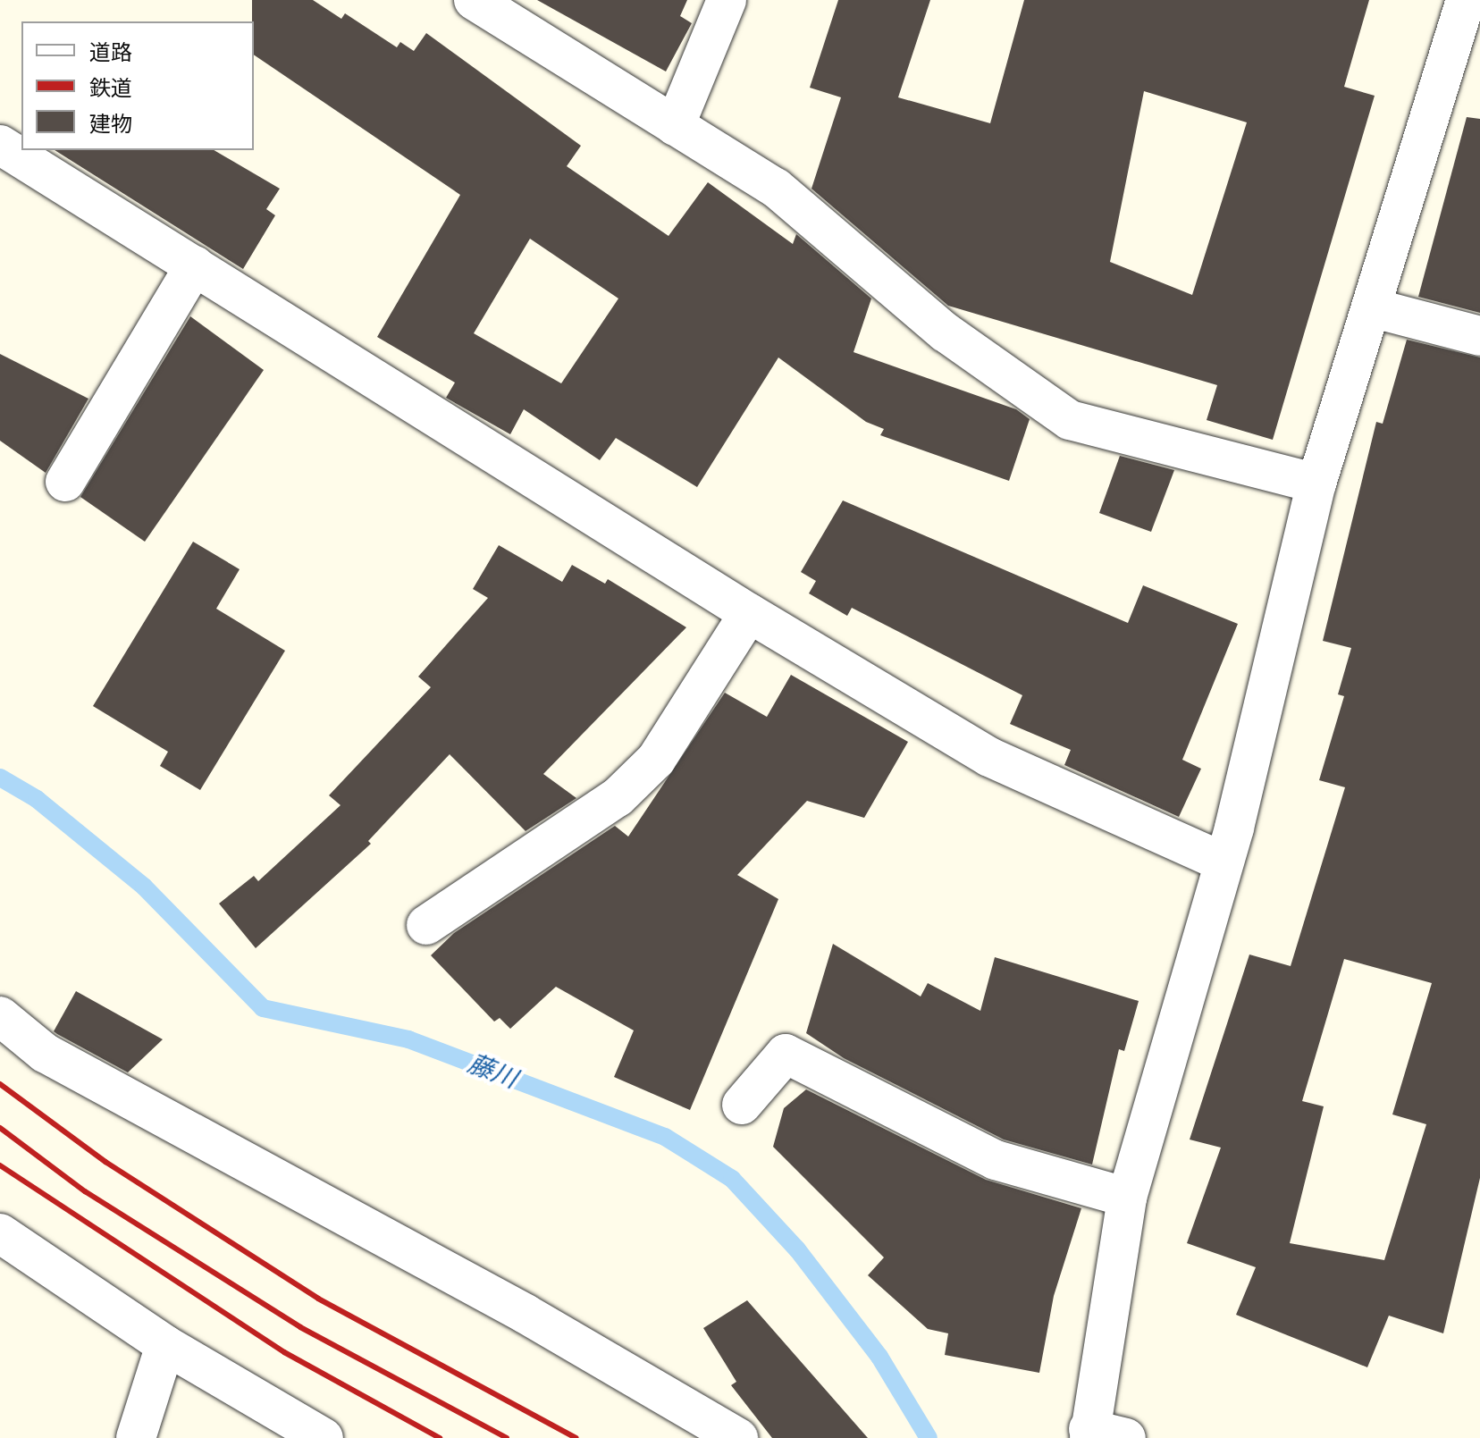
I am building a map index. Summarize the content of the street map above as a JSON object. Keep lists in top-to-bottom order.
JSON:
{
  "water": ["藤川"],
  "legend": ["道路", "鉄道", "建物"]
}
